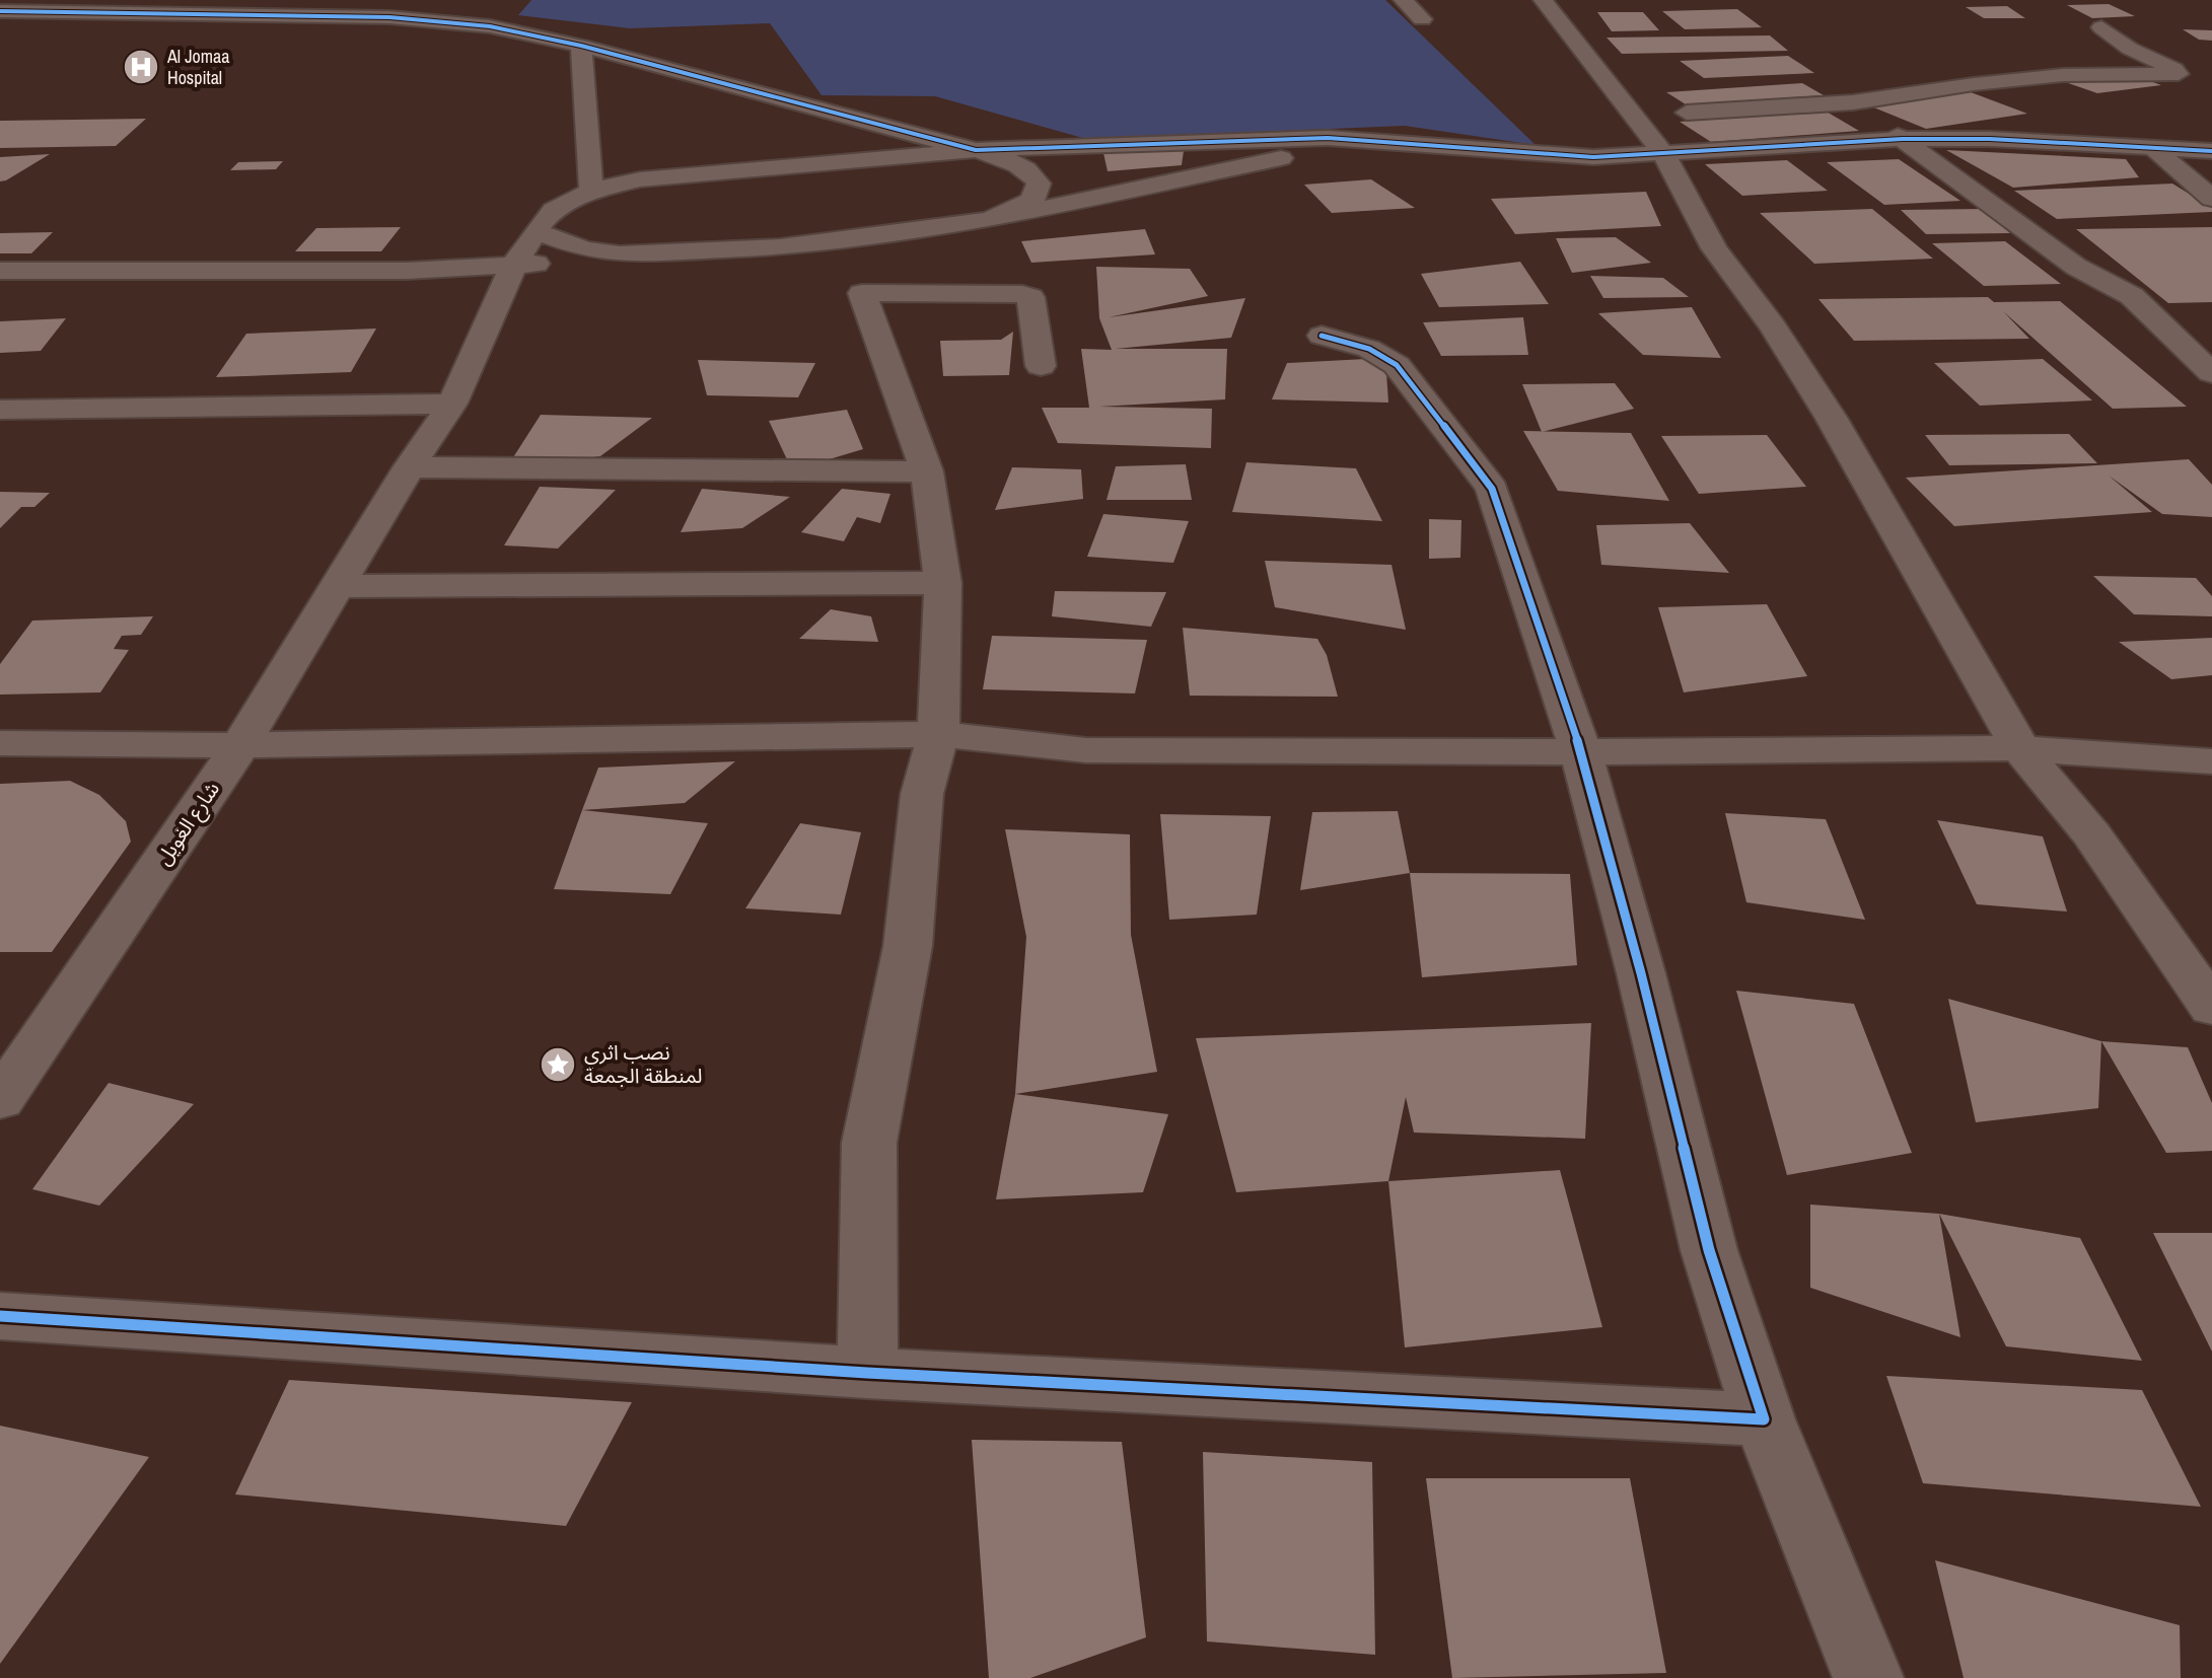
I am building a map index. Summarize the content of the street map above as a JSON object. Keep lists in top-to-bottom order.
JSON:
{
  "streets": {
    "street": ["شارع الغويل"]
  },
  "places": {
    "hospital": ["Al Jomaa Hospital"],
    "place": ["نصب اثري لمنطقة الجمعة"]
  }
}
